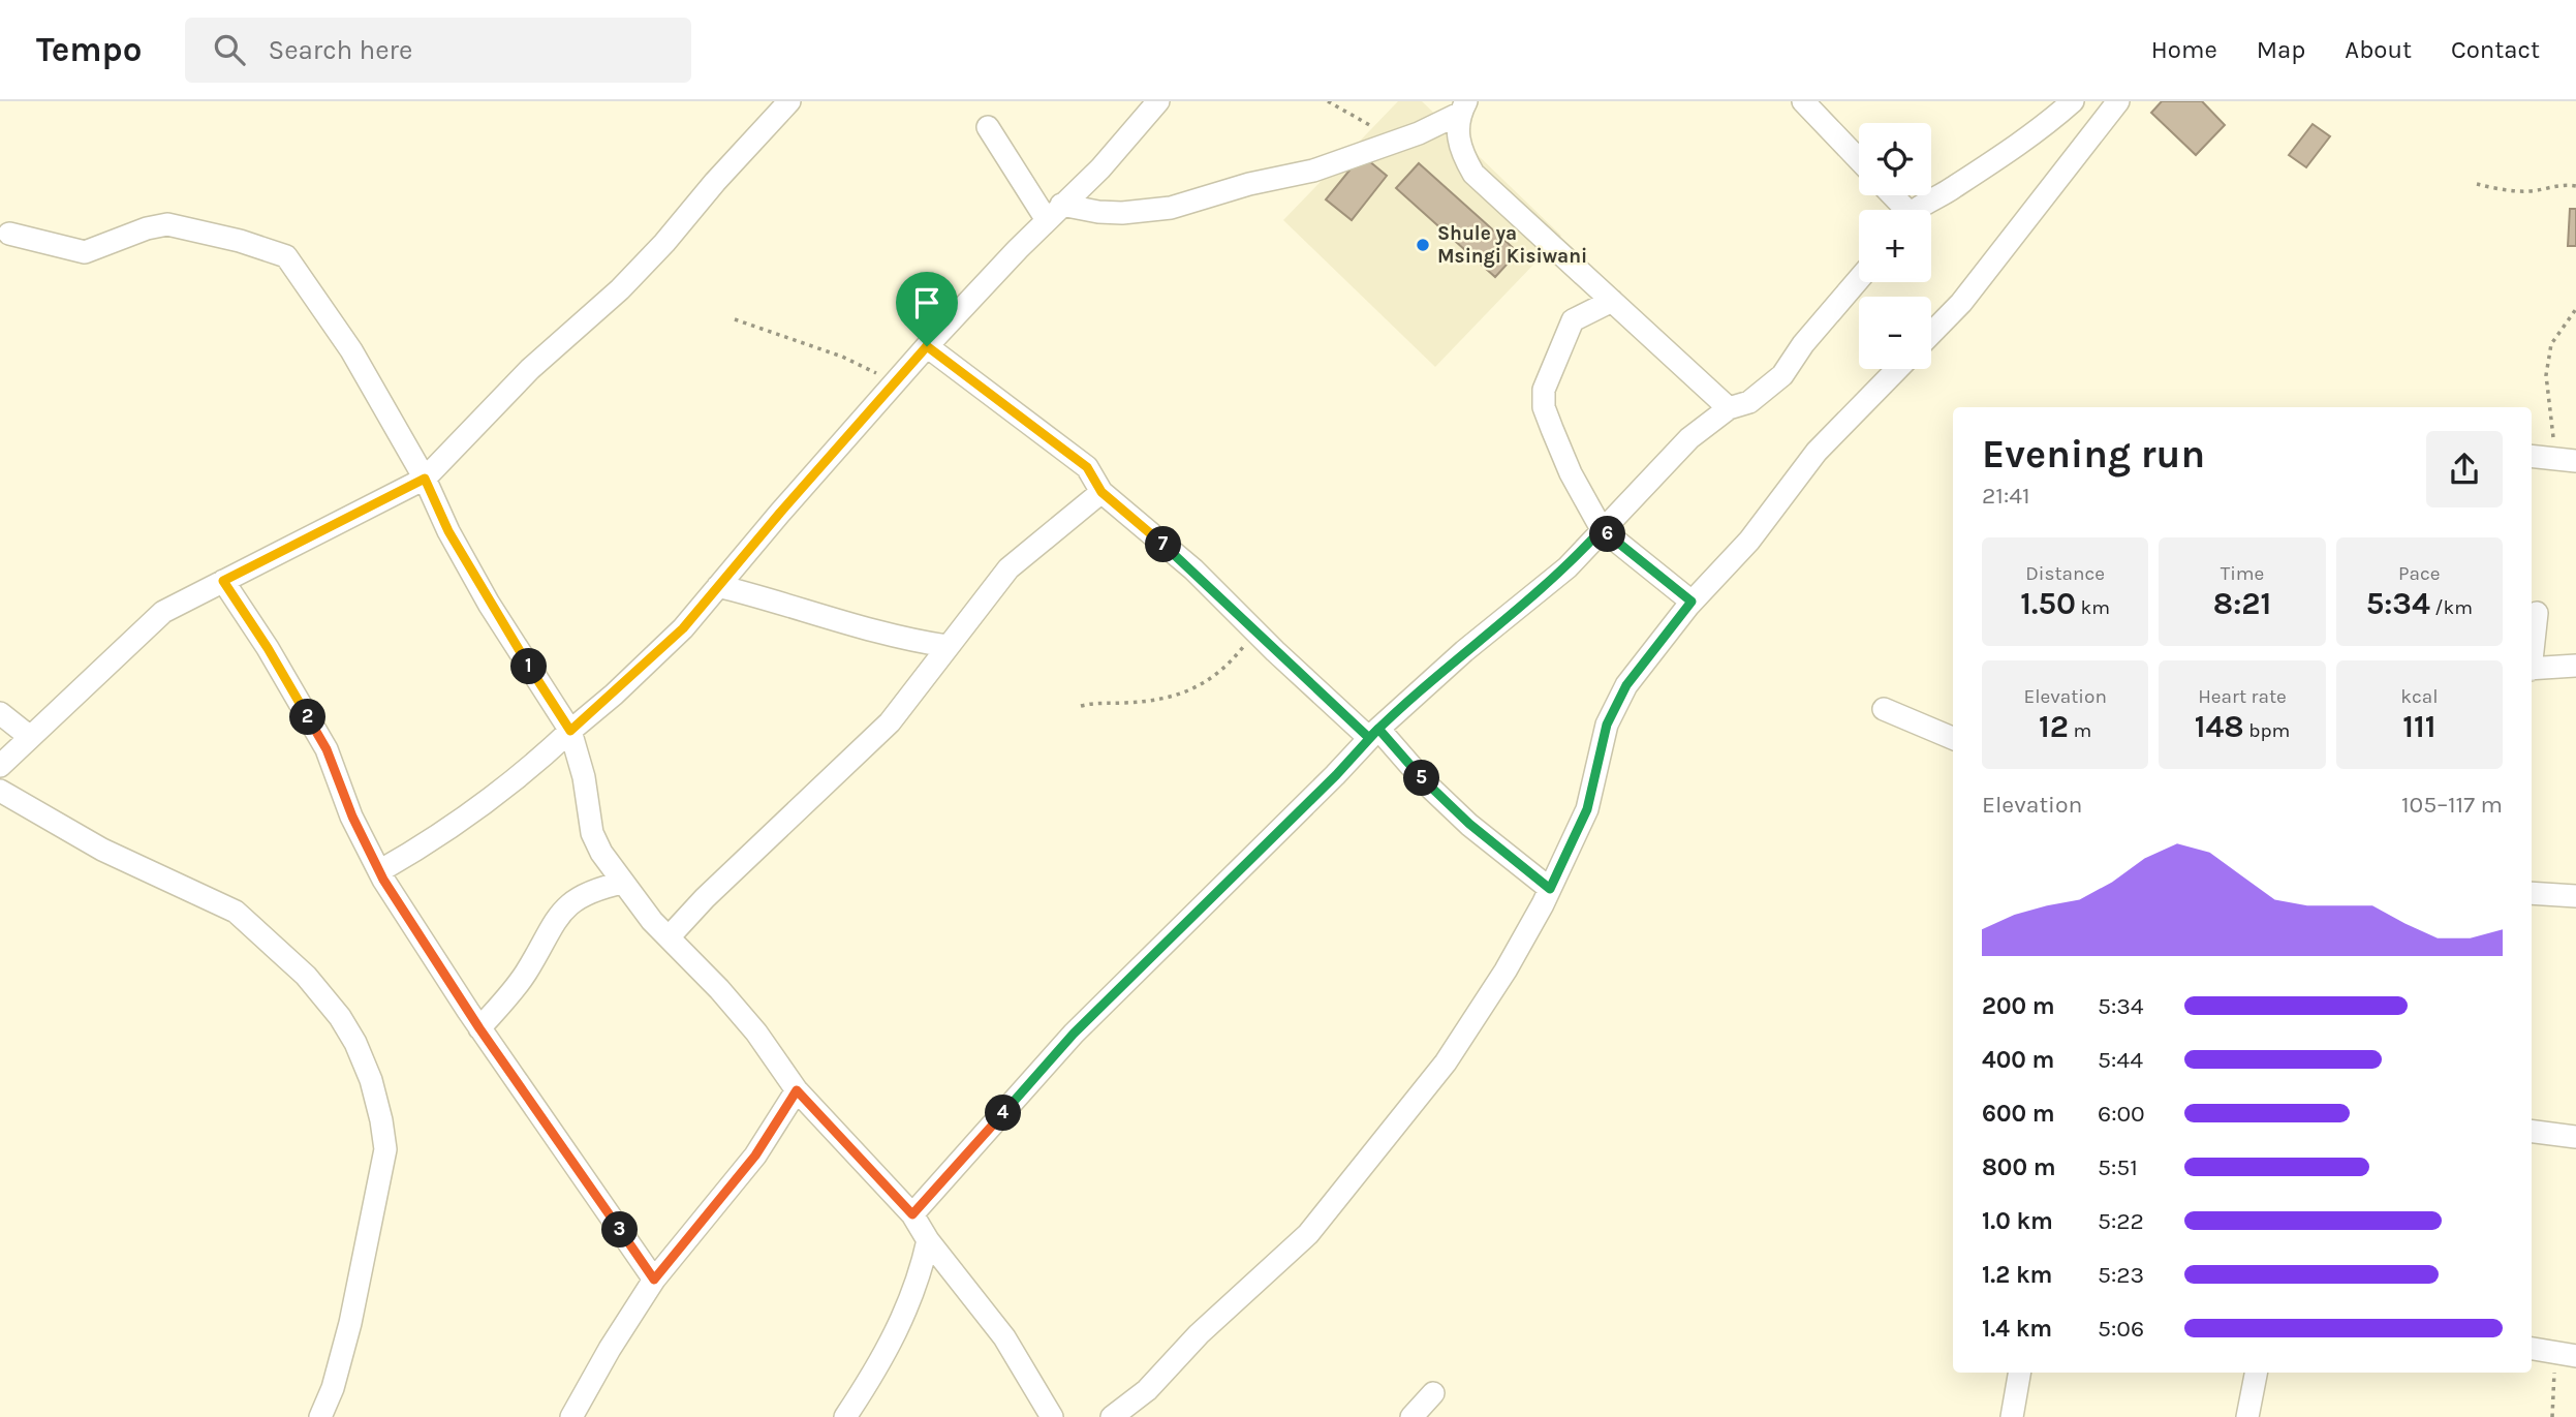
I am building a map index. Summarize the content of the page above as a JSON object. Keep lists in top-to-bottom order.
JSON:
{
  "places": ["Shule ya Msingi Kisiwani"],
  "page": {
    "header": "Tempo",
    "search": "Search here",
    "nav": [
      "Home",
      "Map",
      "About",
      "Contact"
    ],
    "map_buttons": ["+", "−"],
    "heading": ["Evening run", "21:41"],
    "pins": [
      "6",
      "7",
      "1",
      "2",
      "5",
      "4",
      "3"
    ],
    "stats": [
      ["Distance", "1.50 km"],
      ["Time", "8:21"],
      ["Pace", "5:34 /km"],
      ["Elevation", "12 m"],
      ["Heart rate", "148 bpm"],
      ["kcal", "111"]
    ],
    "chart": ["Elevation", "105–117 m"],
    "list": [
      {
        "name": "200 m",
        "note": "5:34"
      },
      {
        "name": "400 m",
        "note": "5:44"
      },
      {
        "name": "600 m",
        "note": "6:00"
      },
      {
        "name": "800 m",
        "note": "5:51"
      },
      {
        "name": "1.0 km",
        "note": "5:22"
      },
      {
        "name": "1.2 km",
        "note": "5:23"
      },
      {
        "name": "1.4 km",
        "note": "5:06"
      }
    ]
  }
}
